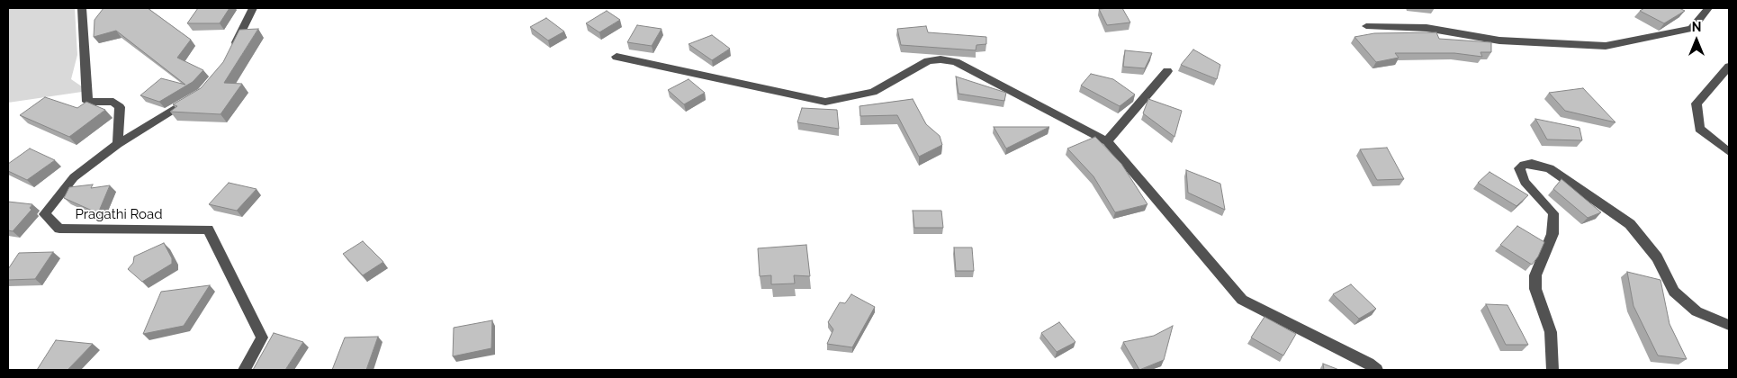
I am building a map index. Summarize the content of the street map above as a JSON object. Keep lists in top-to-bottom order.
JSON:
{
  "streets": {
    "street": ["Pragathi Road"]
  },
  "north": "top"
}
